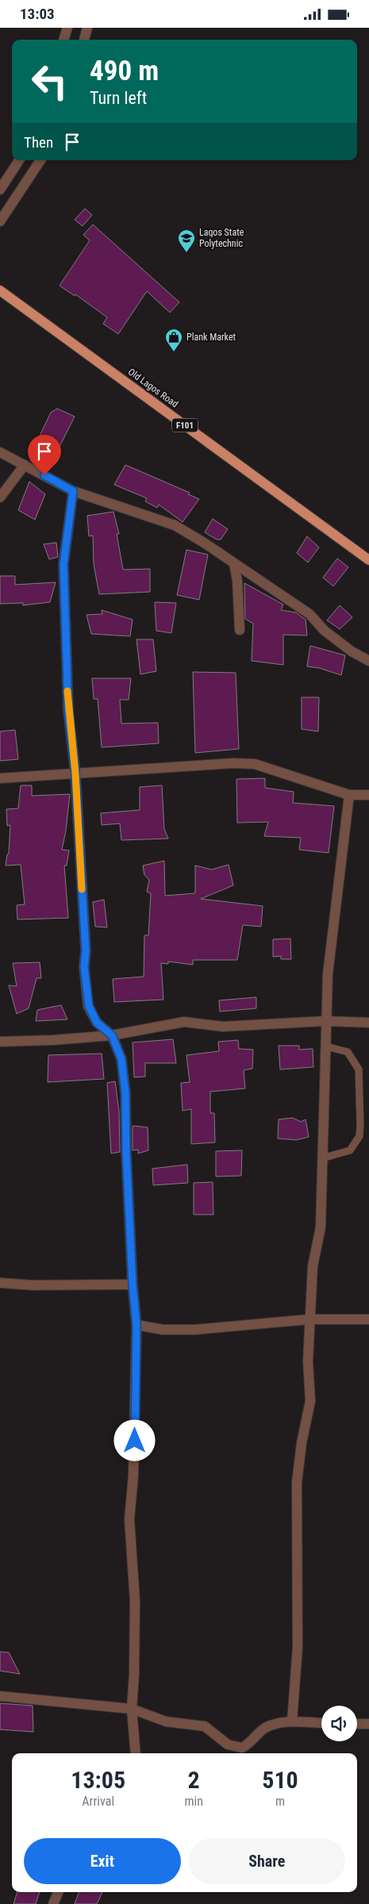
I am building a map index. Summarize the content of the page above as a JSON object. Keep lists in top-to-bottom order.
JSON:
{
  "streets": {
    "main road": ["Old Lagos Road", "F101"]
  },
  "places": {
    "school or university": ["Lagos State Polytechnic"],
    "shop": ["Plank Market"]
  },
  "page": {
    "status": "13:03",
    "turn": ["490 m", "Turn left"],
    "then": "Then",
    "eta": [
      "13:05",
      "Arrival",
      "2",
      "min",
      "510",
      "m"
    ],
    "buttons": ["Exit", "Share"]
  }
}
